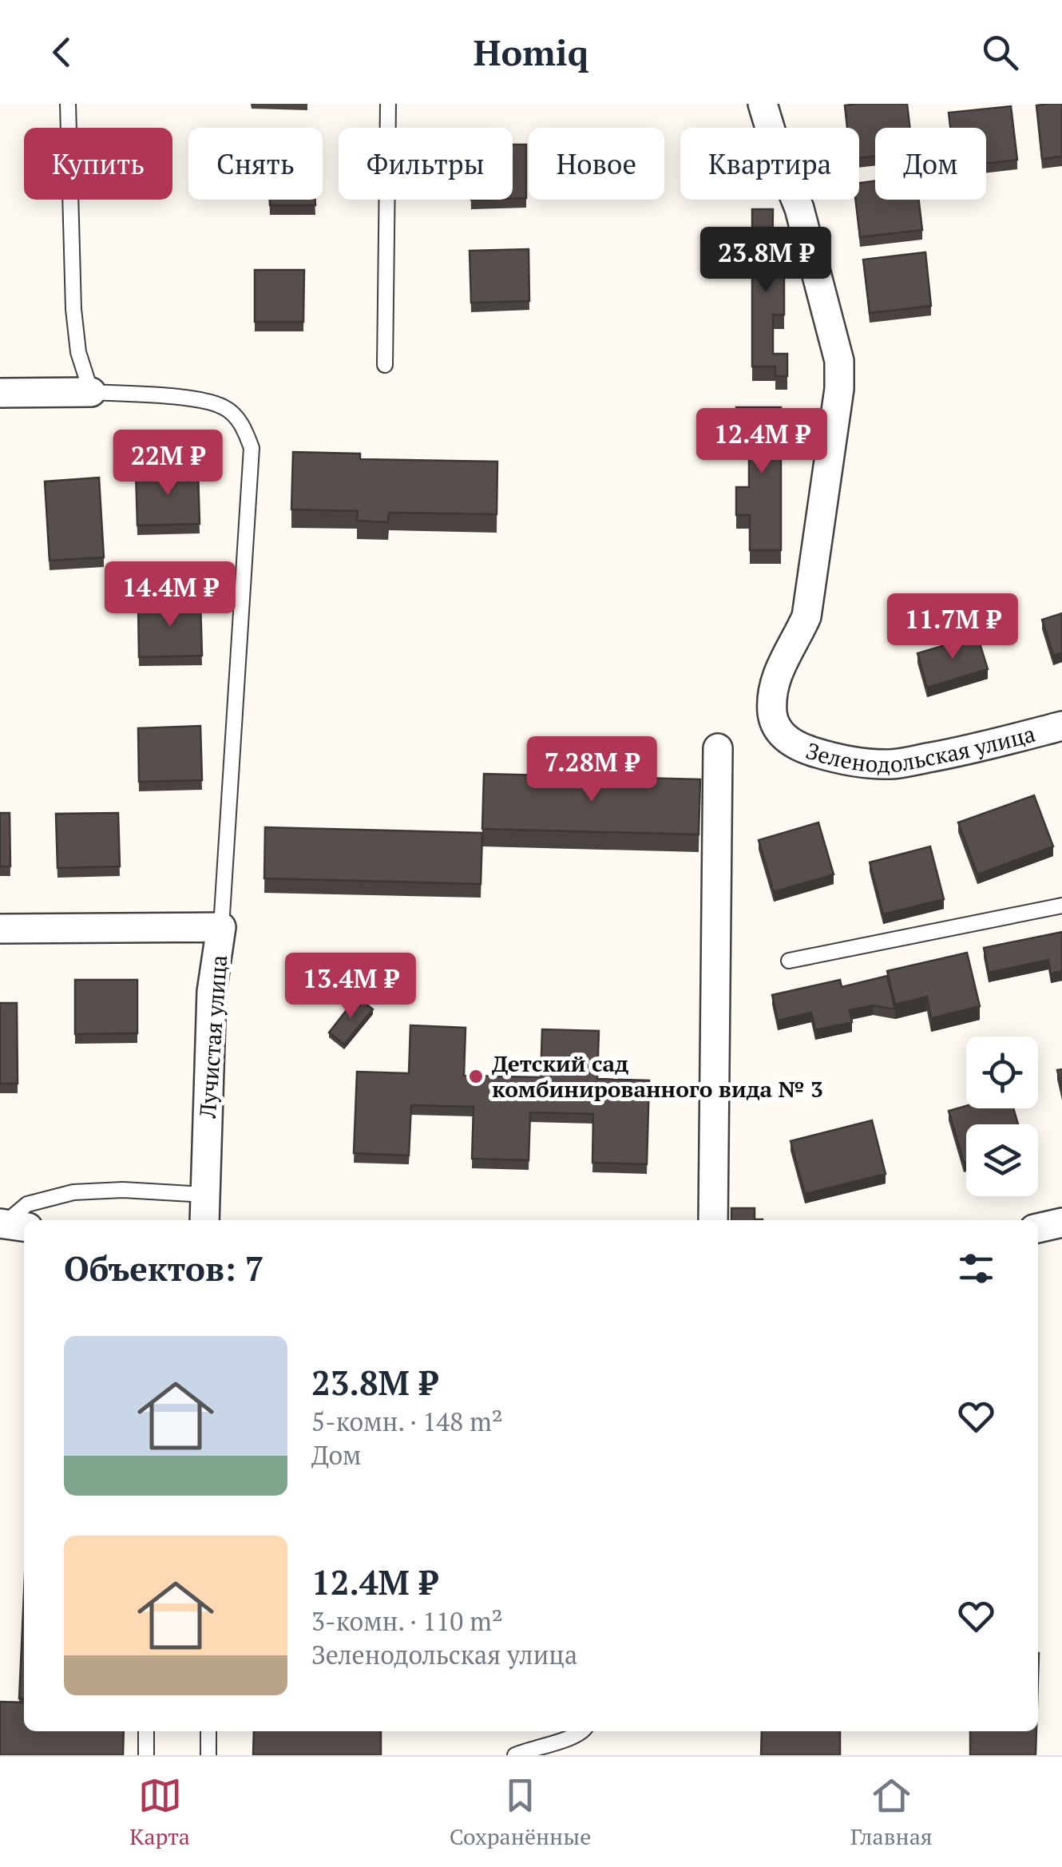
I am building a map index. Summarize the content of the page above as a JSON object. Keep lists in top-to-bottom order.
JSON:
{
  "streets": {
    "street": ["Зеленодольская улица", "Лучистая улица"]
  },
  "places": ["Детский сад комбинированного вида № 3"],
  "page": {
    "header": "Homiq",
    "chip": [
      "Купить",
      "Снять",
      "Фильтры",
      "Новое",
      "Квартира",
      "Дом"
    ],
    "price": [
      "23.8M ₽",
      "12.4M ₽",
      "22M ₽",
      "14.4M ₽",
      "11.7M ₽",
      "7.28M ₽",
      "13.4M ₽"
    ],
    "heading": "Объектов: 7",
    "list": [
      {
        "name": "23.8M ₽",
        "note": "5-комн. · 148 m² · Дом"
      },
      {
        "name": "12.4M ₽",
        "note": "3-комн. · 110 m² · Зеленодольская улица"
      }
    ],
    "tabs": ["Карта", "Сохранённые", "Главная"]
  }
}
